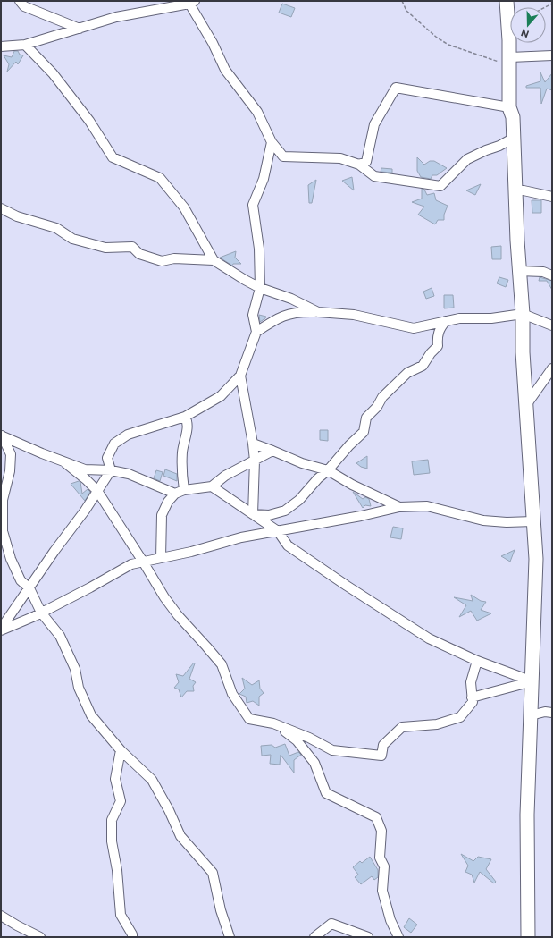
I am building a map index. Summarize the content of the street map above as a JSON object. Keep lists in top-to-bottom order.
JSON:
{
  "north": "bottom"
}
